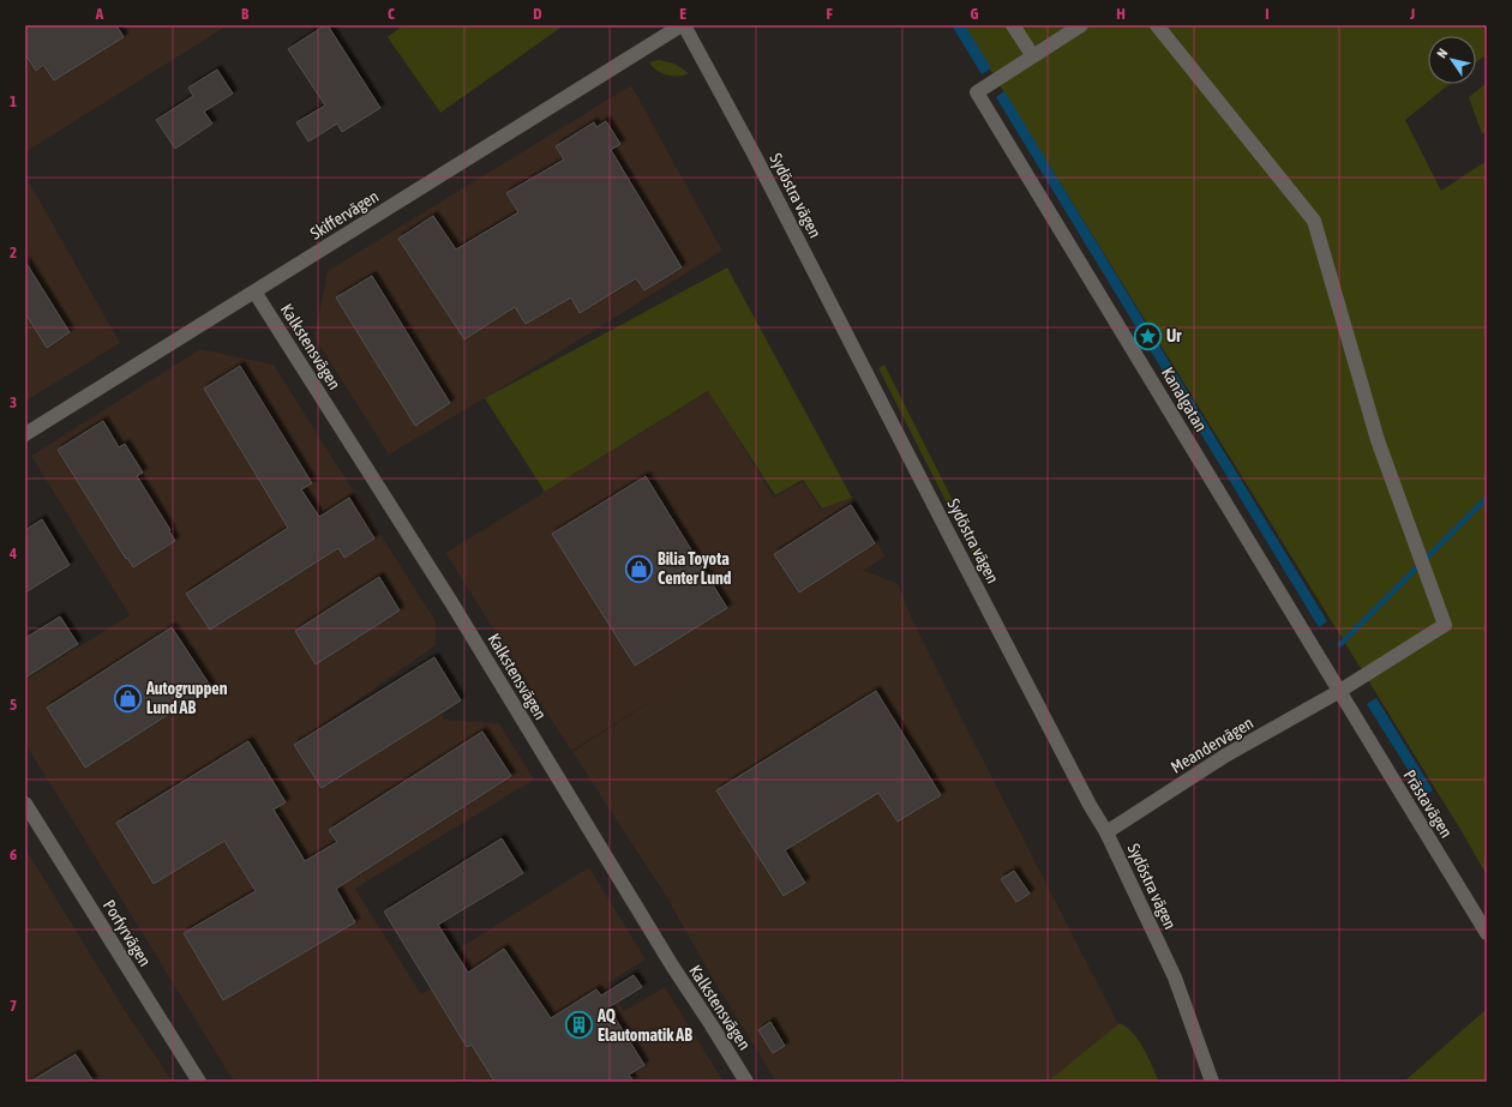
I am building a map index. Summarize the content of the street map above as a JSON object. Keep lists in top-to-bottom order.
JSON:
{
  "streets": {
    "street": [
      "Sydöstra vägen",
      "Skiffervägen",
      "Kalkstensvägen",
      "Kanalgatan",
      "Meandervägen",
      "Prästavägen",
      "Porfyrvägen"
    ]
  },
  "crossings": [
    ["Sydöstra vägen", "Skiffervägen"],
    ["Sydöstra vägen", "Meandervägen"],
    ["Skiffervägen", "Kalkstensvägen"],
    ["Kanalgatan", "Meandervägen"],
    ["Kanalgatan", "Prästavägen"],
    ["Meandervägen", "Prästavägen"]
  ],
  "places": {
    "place": ["Ur"],
    "shop": ["Bilia Toyota Center Lund", "Autogruppen Lund AB"],
    "building": ["AQ Elautomatik AB"]
  },
  "north": "top left",
  "grid": {
    "columns": [
      "A",
      "B",
      "C",
      "D",
      "E",
      "F",
      "G",
      "H",
      "I",
      "J"
    ],
    "rows": [
      "1",
      "2",
      "3",
      "4",
      "5",
      "6",
      "7"
    ]
  }
}
